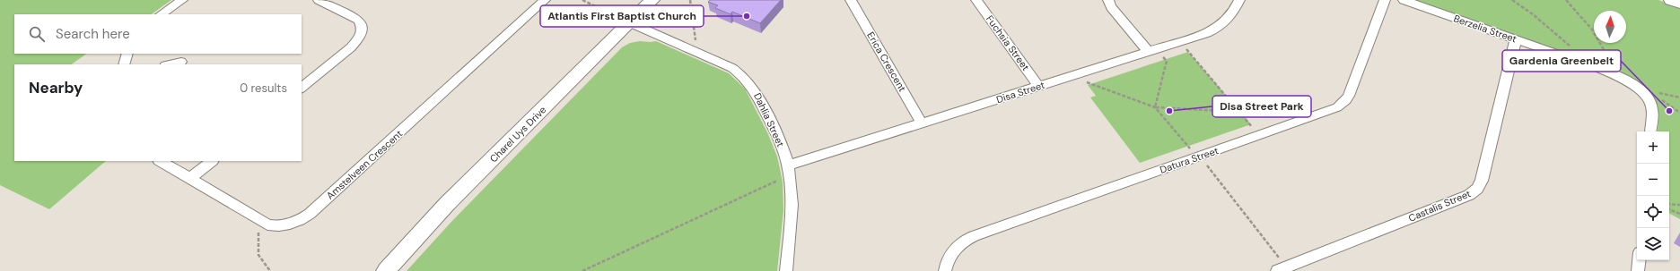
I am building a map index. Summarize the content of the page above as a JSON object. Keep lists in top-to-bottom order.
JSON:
{
  "streets": {
    "main road": ["Charel Uys Drive"],
    "street": [
      "Berzelia Street",
      "Fuchsia Street",
      "Erica Crescent",
      "Disa Street",
      "Dahlia Street",
      "Datura Street",
      "Amstelveen Crescent",
      "Castalis Street"
    ]
  },
  "crossings": [
    ["Berzelia Street", "Castalis Street"],
    ["Fuchsia Street", "Disa Street"],
    ["Erica Crescent", "Disa Street"],
    ["Disa Street", "Dahlia Street"],
    ["Dahlia Street", "Charel Uys Drive"]
  ],
  "places": ["Atlantis First Baptist Church", "Disa Street Park", "Gardenia Greenbelt"],
  "north": "top",
  "page": {
    "search": "Search here",
    "heading": ["Nearby", "0 results"],
    "map_buttons": ["+", "−"]
  }
}
